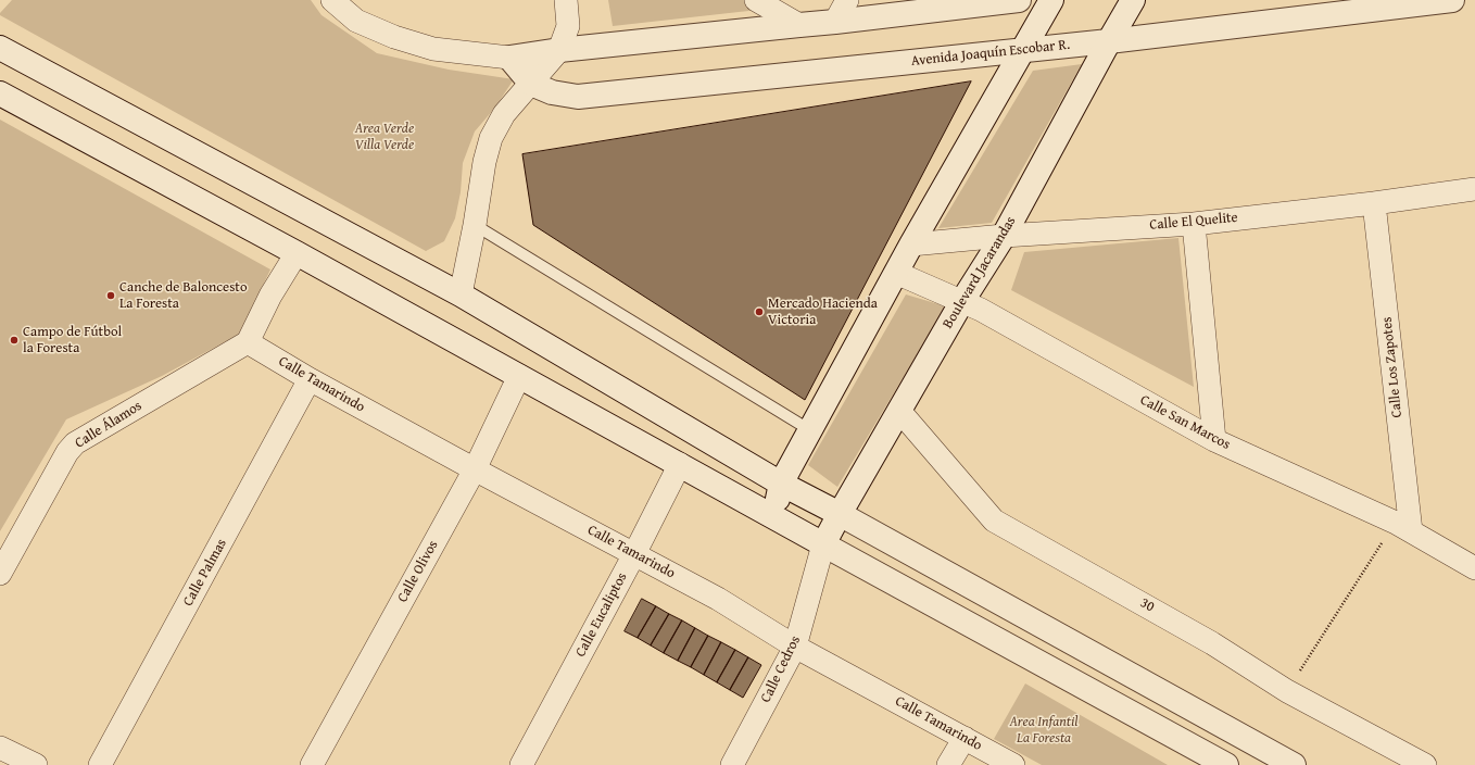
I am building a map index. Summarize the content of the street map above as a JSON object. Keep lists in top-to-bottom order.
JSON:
{
  "streets": {
    "main road": ["Avenida Joaquín Escobar R.", "Boulevard Jacarandas"],
    "street": [
      "Calle El Quelite",
      "Calle Los Zapotes",
      "Calle Tamarindo",
      "Calle San Marcos",
      "Calle Álamos",
      "Calle Olivos",
      "Calle Palmas",
      "30",
      "Calle Eucaliptos",
      "Calle Cedros"
    ]
  },
  "crossings": [
    ["Avenida Joaquín Escobar R.", "Boulevard Jacarandas"],
    ["Calle El Quelite", "Boulevard Jacarandas"],
    ["Calle El Quelite", "Calle Los Zapotes"],
    ["Boulevard Jacarandas", "Calle San Marcos"],
    ["Boulevard Jacarandas", "30"],
    ["Boulevard Jacarandas", "Calle Cedros"],
    ["Calle Los Zapotes", "Calle San Marcos"],
    ["Calle Tamarindo", "Calle Álamos"],
    ["Calle Tamarindo", "Calle Olivos"],
    ["Calle Tamarindo", "Calle Palmas"],
    ["Calle Tamarindo", "Calle Eucaliptos"],
    ["Calle Tamarindo", "Calle Cedros"]
  ],
  "parks": ["Area Verde Villa Verde", "Area Infantil La Foresta"],
  "places": ["Canche de Baloncesto La Foresta", "Mercado Hacienda Victoria", "Campo de Fútbol la Foresta"]
}
